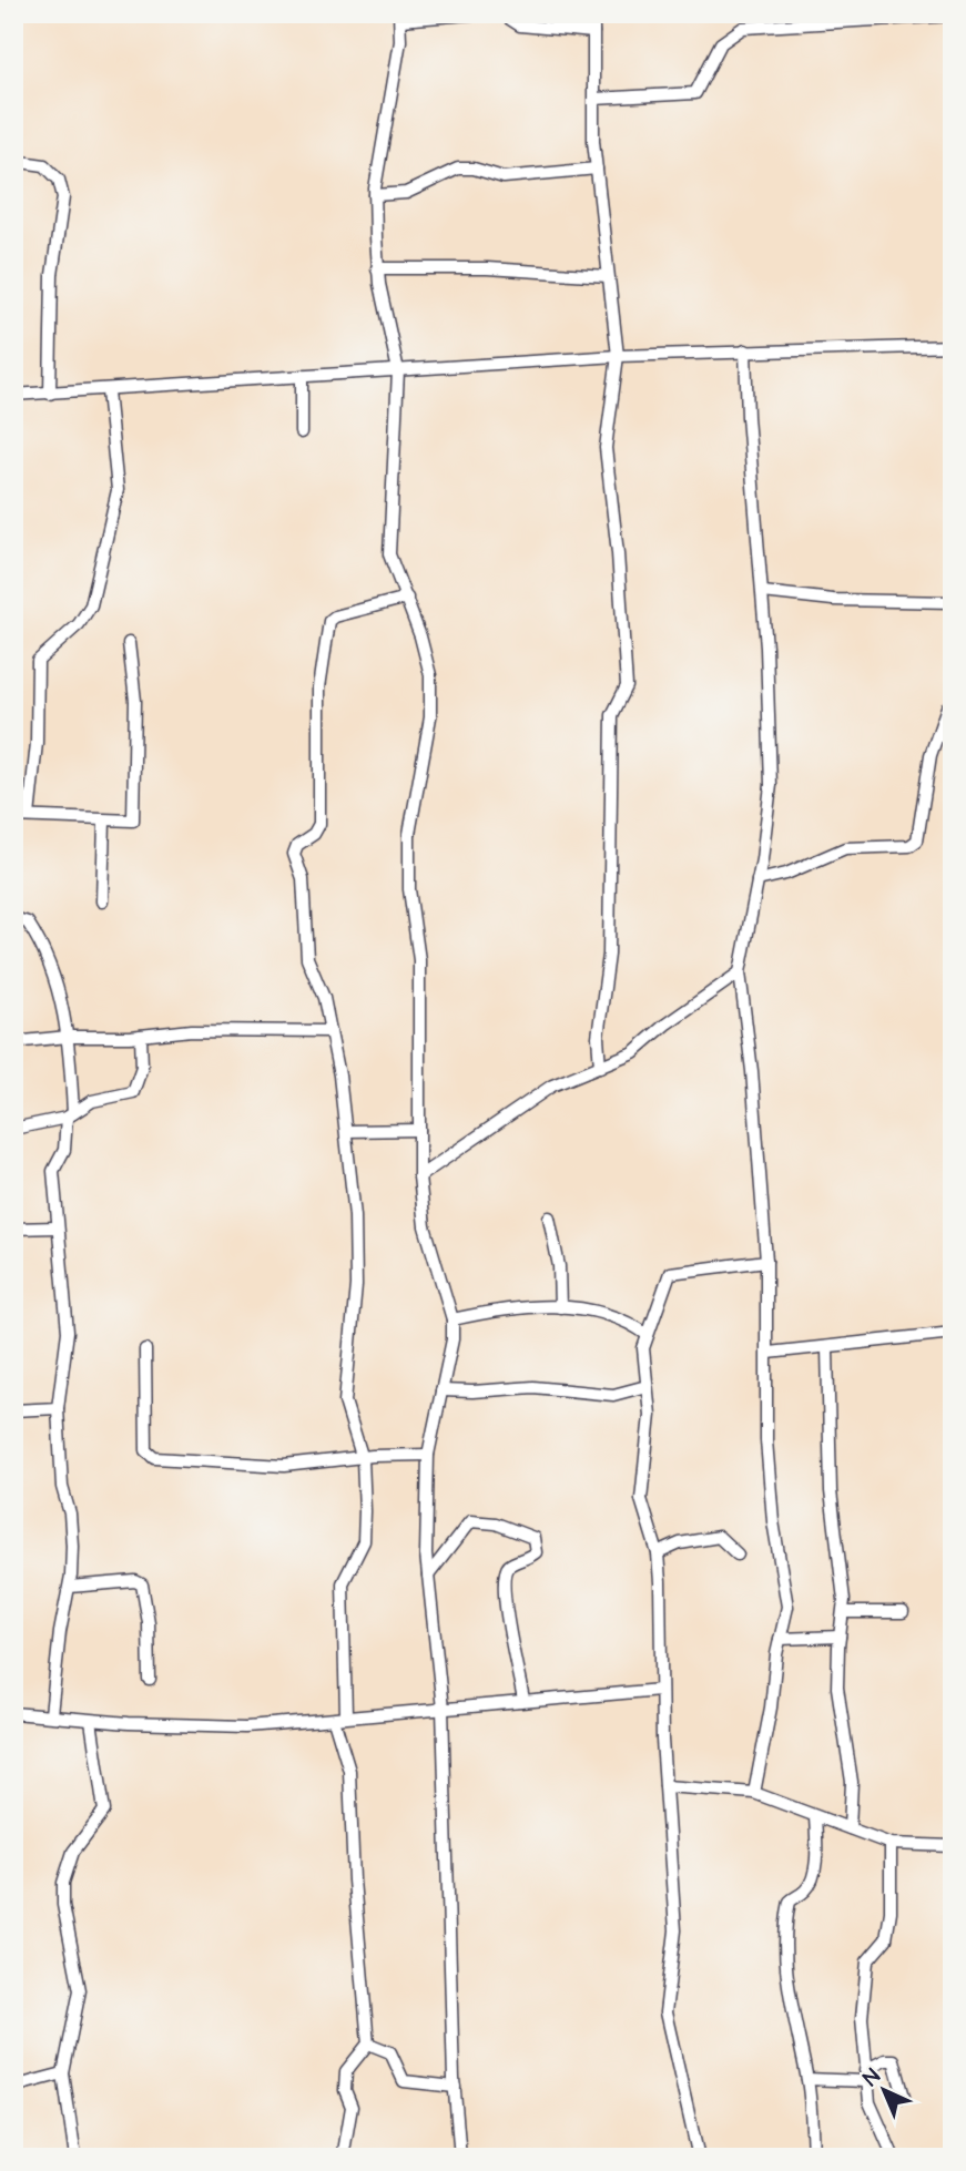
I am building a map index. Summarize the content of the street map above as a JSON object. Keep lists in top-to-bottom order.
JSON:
{
  "north": "top left"
}
